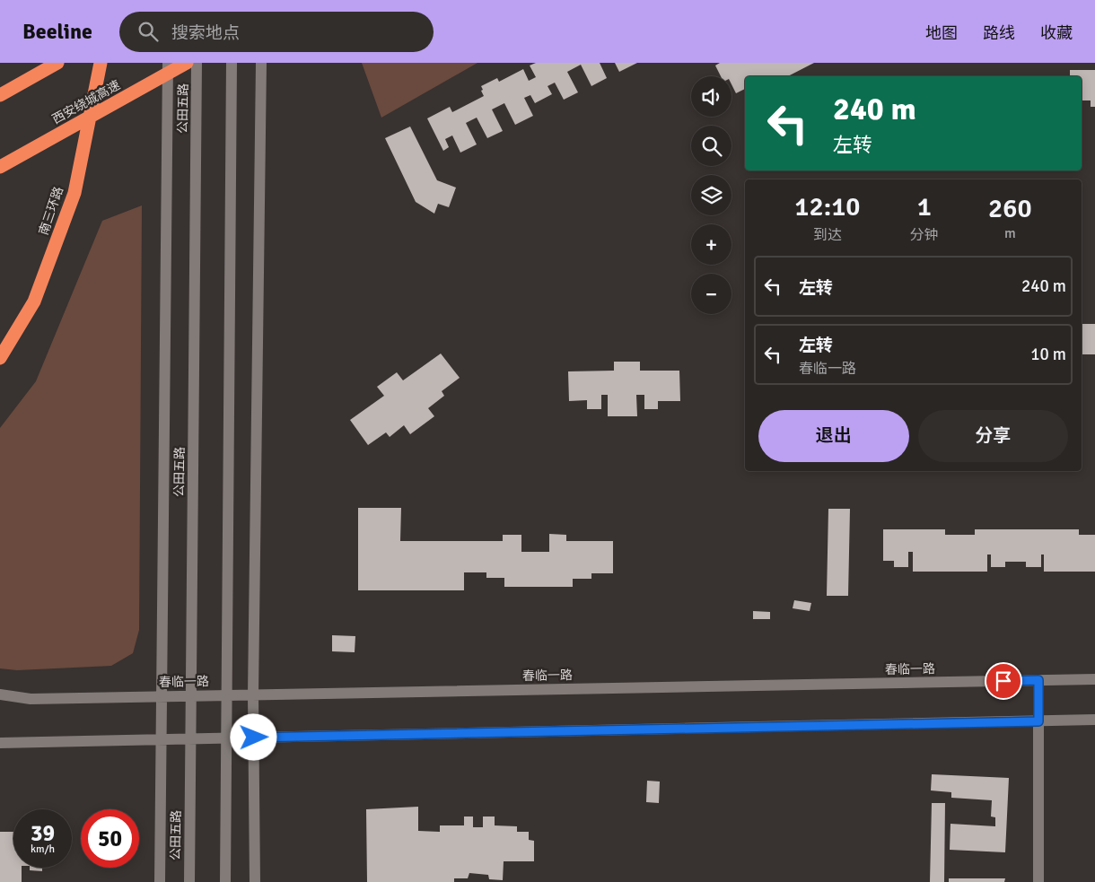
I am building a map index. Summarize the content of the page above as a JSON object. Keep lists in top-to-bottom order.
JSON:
{
  "streets": {
    "highway": ["西安绕城高速", "南三环路"],
    "main road": ["公田五路", "春临一路"]
  },
  "page": {
    "header": "Beeline",
    "search": "搜索地点",
    "nav": ["地图", "路线", "收藏"],
    "map_buttons": ["+", "−"],
    "turn": ["240 m", "左转"],
    "eta": [
      "12:10",
      "到达",
      "1",
      "分钟",
      "260",
      "m"
    ],
    "list": [
      {
        "name": "左转",
        "value": "240 m"
      },
      {
        "name": "左转",
        "note": "春临一路",
        "value": "10 m"
      }
    ],
    "buttons": ["退出", "分享"],
    "speed": "39 km/h",
    "limit": "50"
  }
}
